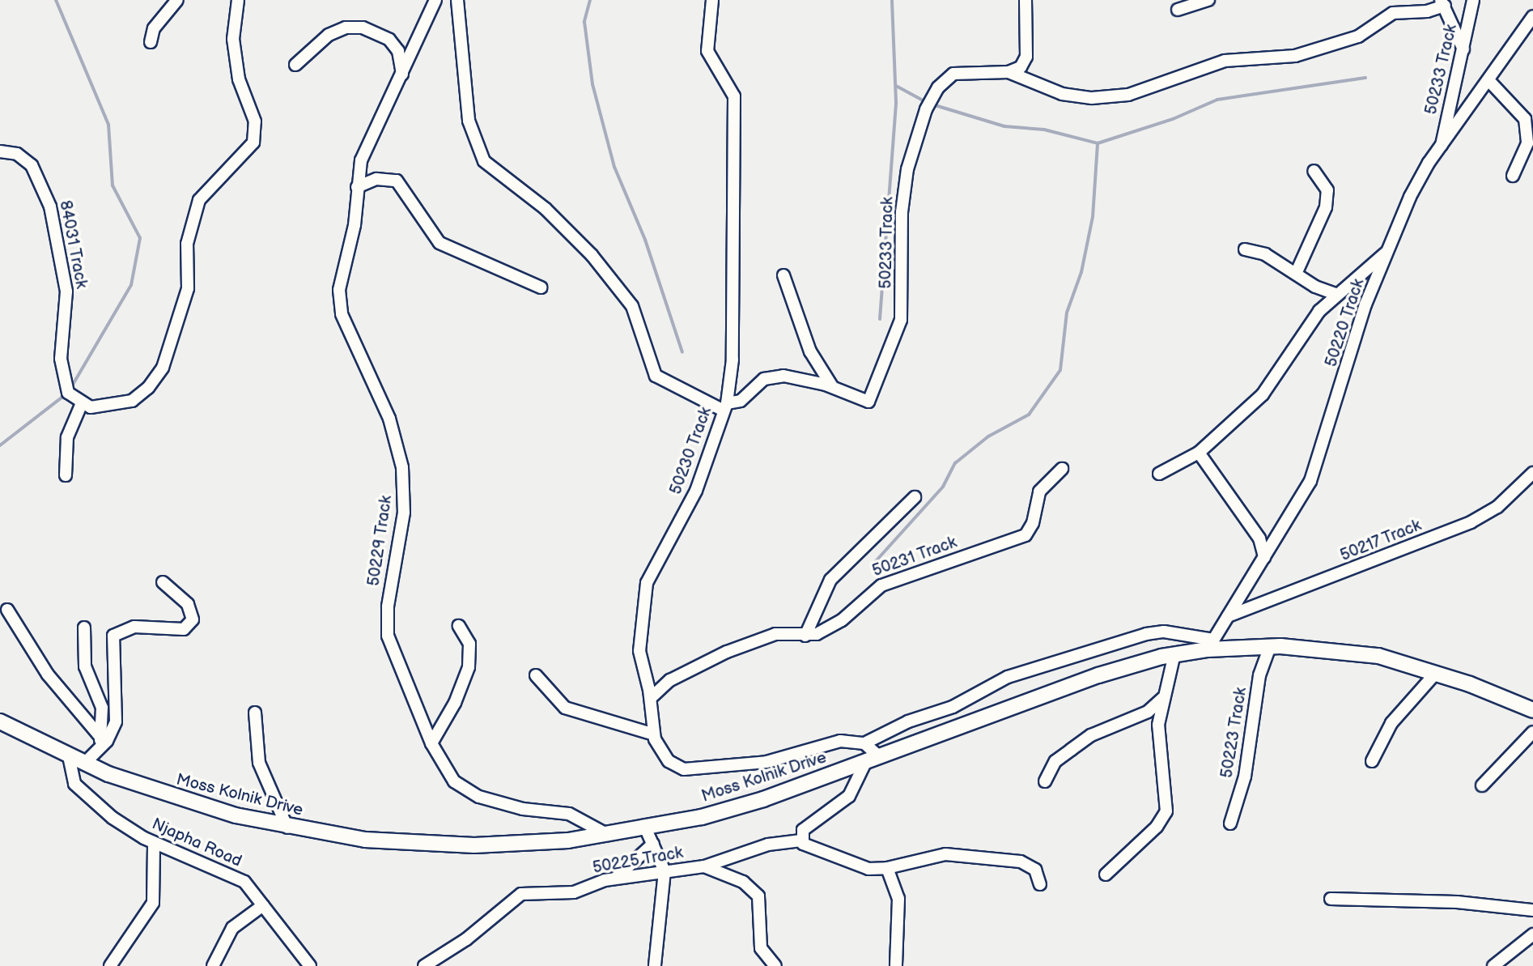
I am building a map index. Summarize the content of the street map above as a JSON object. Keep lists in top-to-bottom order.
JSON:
{
  "streets": {
    "main road": ["Moss Kolnik Drive"],
    "street": [
      "50233 Track",
      "84031 Track",
      "50220 Track",
      "50230 Track",
      "50229 Track",
      "50217 Track",
      "50231 Track",
      "50223 Track",
      "Njapha Road",
      "50225 Track"
    ]
  },
  "crossings": [
    ["50233 Track", "50220 Track"],
    ["50220 Track", "50217 Track"],
    ["50220 Track", "Moss Kolnik Drive"],
    ["50230 Track", "50231 Track"],
    ["50229 Track", "Moss Kolnik Drive"],
    ["50223 Track", "Moss Kolnik Drive"],
    ["Moss Kolnik Drive", "Njapha Road"]
  ]
}
